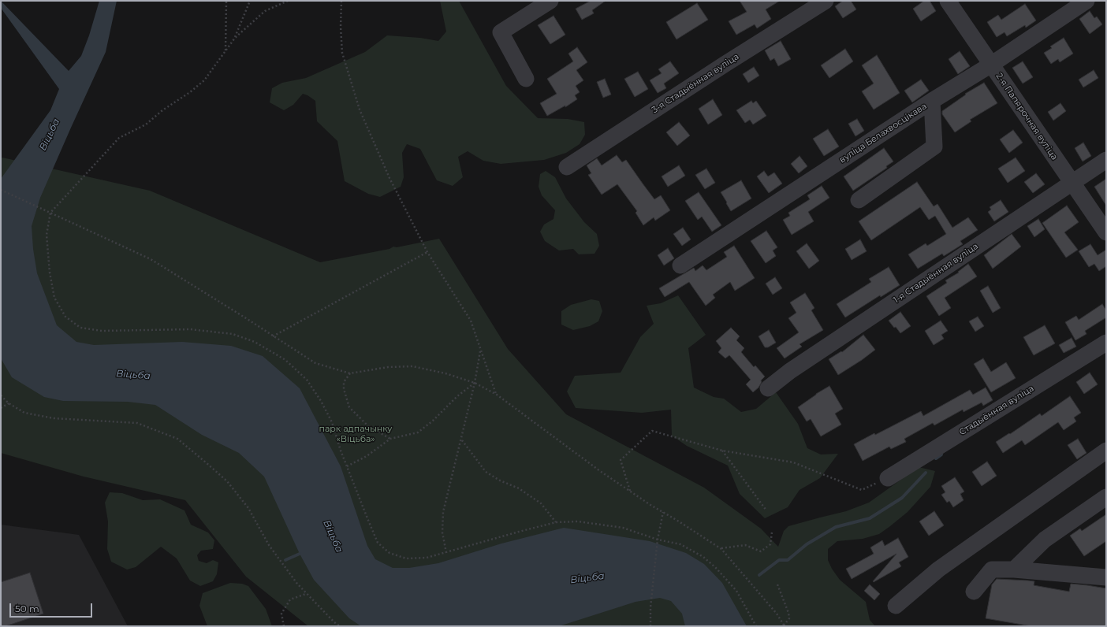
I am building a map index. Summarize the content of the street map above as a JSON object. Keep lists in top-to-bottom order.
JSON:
{
  "streets": {
    "street": [
      "3-я Стадыённая вуліца",
      "2-я Папярочная вуліца",
      "вуліца Белахвосцікава",
      "1-я Стадыённая вуліца",
      "Стадыённая вуліца"
    ]
  },
  "crossings": [
    ["2-я Папярочная вуліца", "вуліца Белахвосцікава"],
    ["2-я Папярочная вуліца", "1-я Стадыённая вуліца"]
  ],
  "water": ["Віцьба"],
  "parks": ["парк адпачынку «Віцьба»"],
  "scale_bar": "50 m"
}
